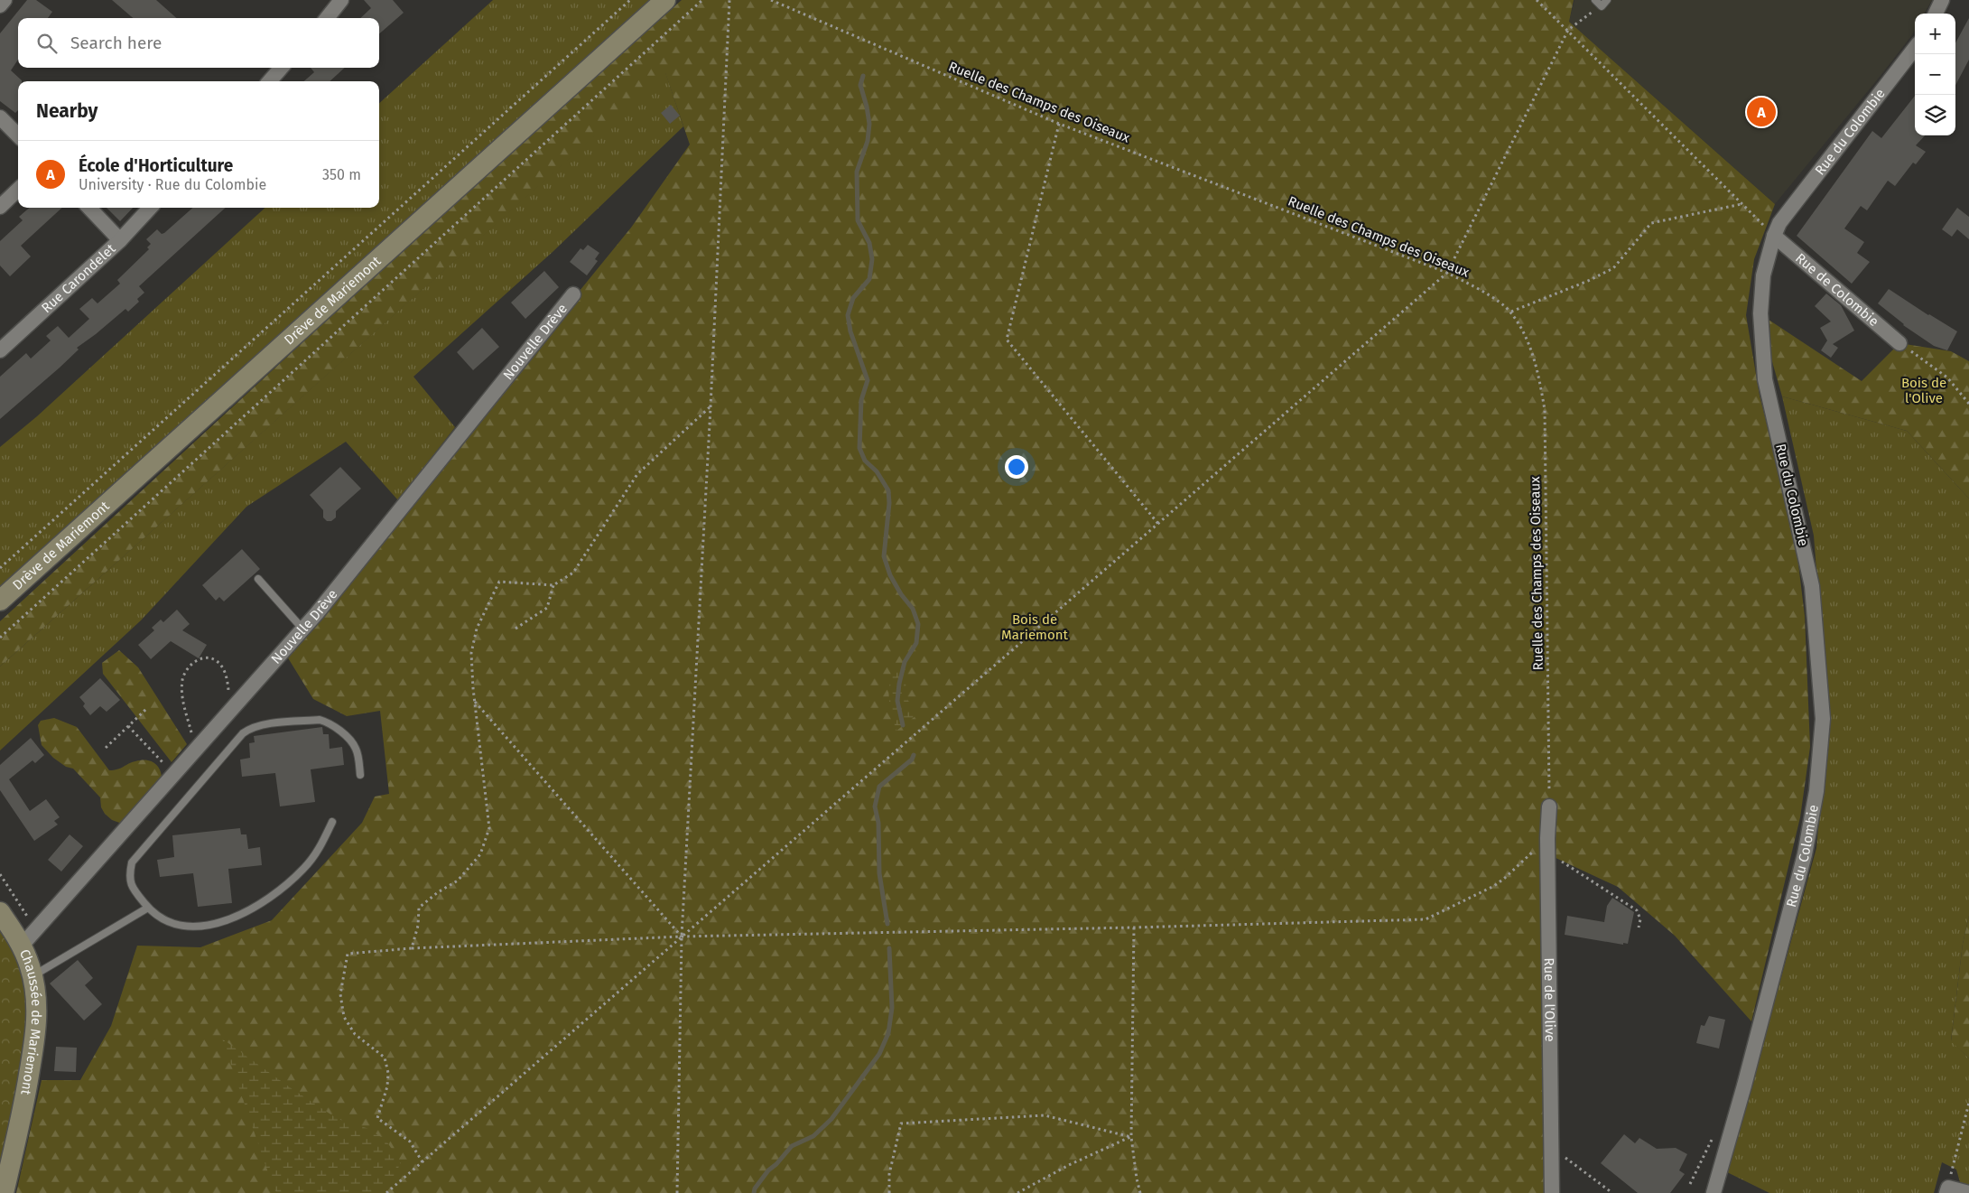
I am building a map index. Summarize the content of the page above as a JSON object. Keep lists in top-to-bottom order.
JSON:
{
  "streets": {
    "street": [
      "Rue du Colombie",
      "Rue Carondelet",
      "Rue de Colombie",
      "Drève de Mariemont",
      "Nouvelle Drève",
      "Rue de l'Olive",
      "Chaussée de Mariemont"
    ],
    "path": ["Ruelle des Champs des Oiseaux"]
  },
  "crossings": [
    ["Ruelle des Champs des Oiseaux", "Rue de l'Olive"],
    ["Rue du Colombie", "Rue de Colombie"],
    ["Nouvelle Drève", "Chaussée de Mariemont"]
  ],
  "parks": ["Bois de l'Olive", "Bois de Mariemont"],
  "page": {
    "map_buttons": ["+", "−"],
    "search": "Search here",
    "heading": "Nearby",
    "pins": "A",
    "list": [
      {
        "mark": "A",
        "name": "École d'Horticulture",
        "note": "University · Rue du Colombie",
        "value": "350 m"
      }
    ]
  }
}
